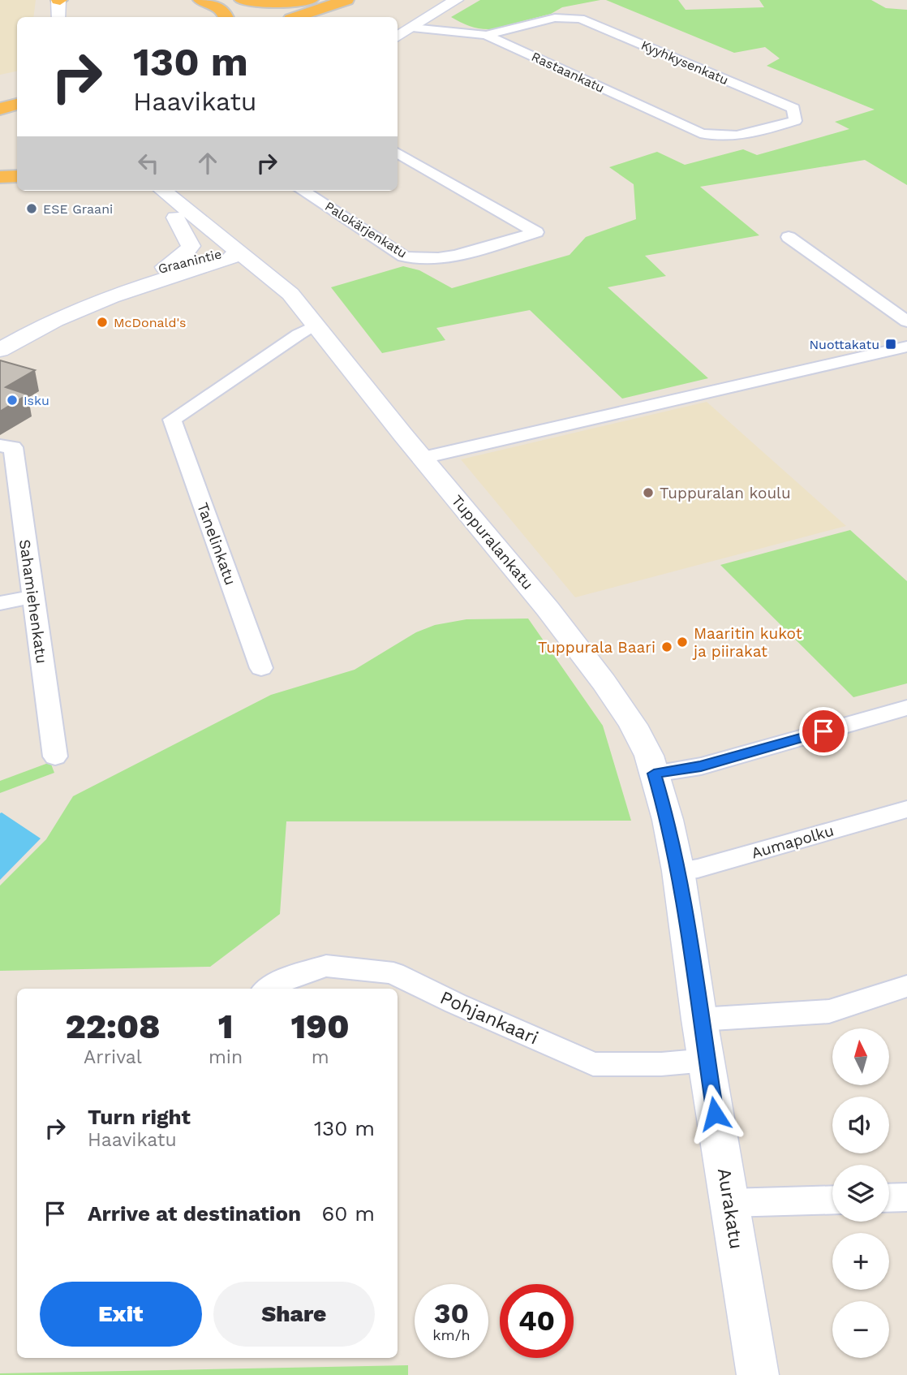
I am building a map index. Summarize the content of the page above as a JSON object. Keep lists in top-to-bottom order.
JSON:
{
  "streets": {
    "street": [
      "Kyyhkysenkatu",
      "Rastaankatu",
      "Palokärjenkatu",
      "Graanintie",
      "Tuppuralankatu",
      "Tanelinkatu",
      "Sahamiehenkatu",
      "Aumapolku",
      "Pohjankaari",
      "Aurakatu"
    ]
  },
  "crossings": [
    ["Kyyhkysenkatu", "Rastaankatu"],
    ["Graanintie", "Tuppuralankatu"],
    ["Tuppuralankatu", "Tanelinkatu"],
    ["Tuppuralankatu", "Aurakatu"],
    ["Aumapolku", "Aurakatu"],
    ["Pohjankaari", "Aurakatu"]
  ],
  "places": {
    "other": [
      "ESE Graani",
      "McDonald's",
      "Isku",
      "Tuppuralan koulu",
      "Maaritin kukot ja piirakat",
      "Tuppurala Baari"
    ],
    "transit": ["Nuottakatu"]
  },
  "north": "top",
  "page": {
    "turn": ["130 m", "Haavikatu"],
    "eta": [
      "22:08",
      "Arrival",
      "1",
      "min",
      "190",
      "m"
    ],
    "map_buttons": ["+", "−"],
    "list": [
      {
        "name": "Turn right",
        "note": "Haavikatu",
        "value": "130 m"
      },
      {
        "name": "Arrive at destination",
        "value": "60 m"
      }
    ],
    "buttons": ["Exit", "Share"],
    "speed": "30 km/h",
    "limit": "40"
  }
}
